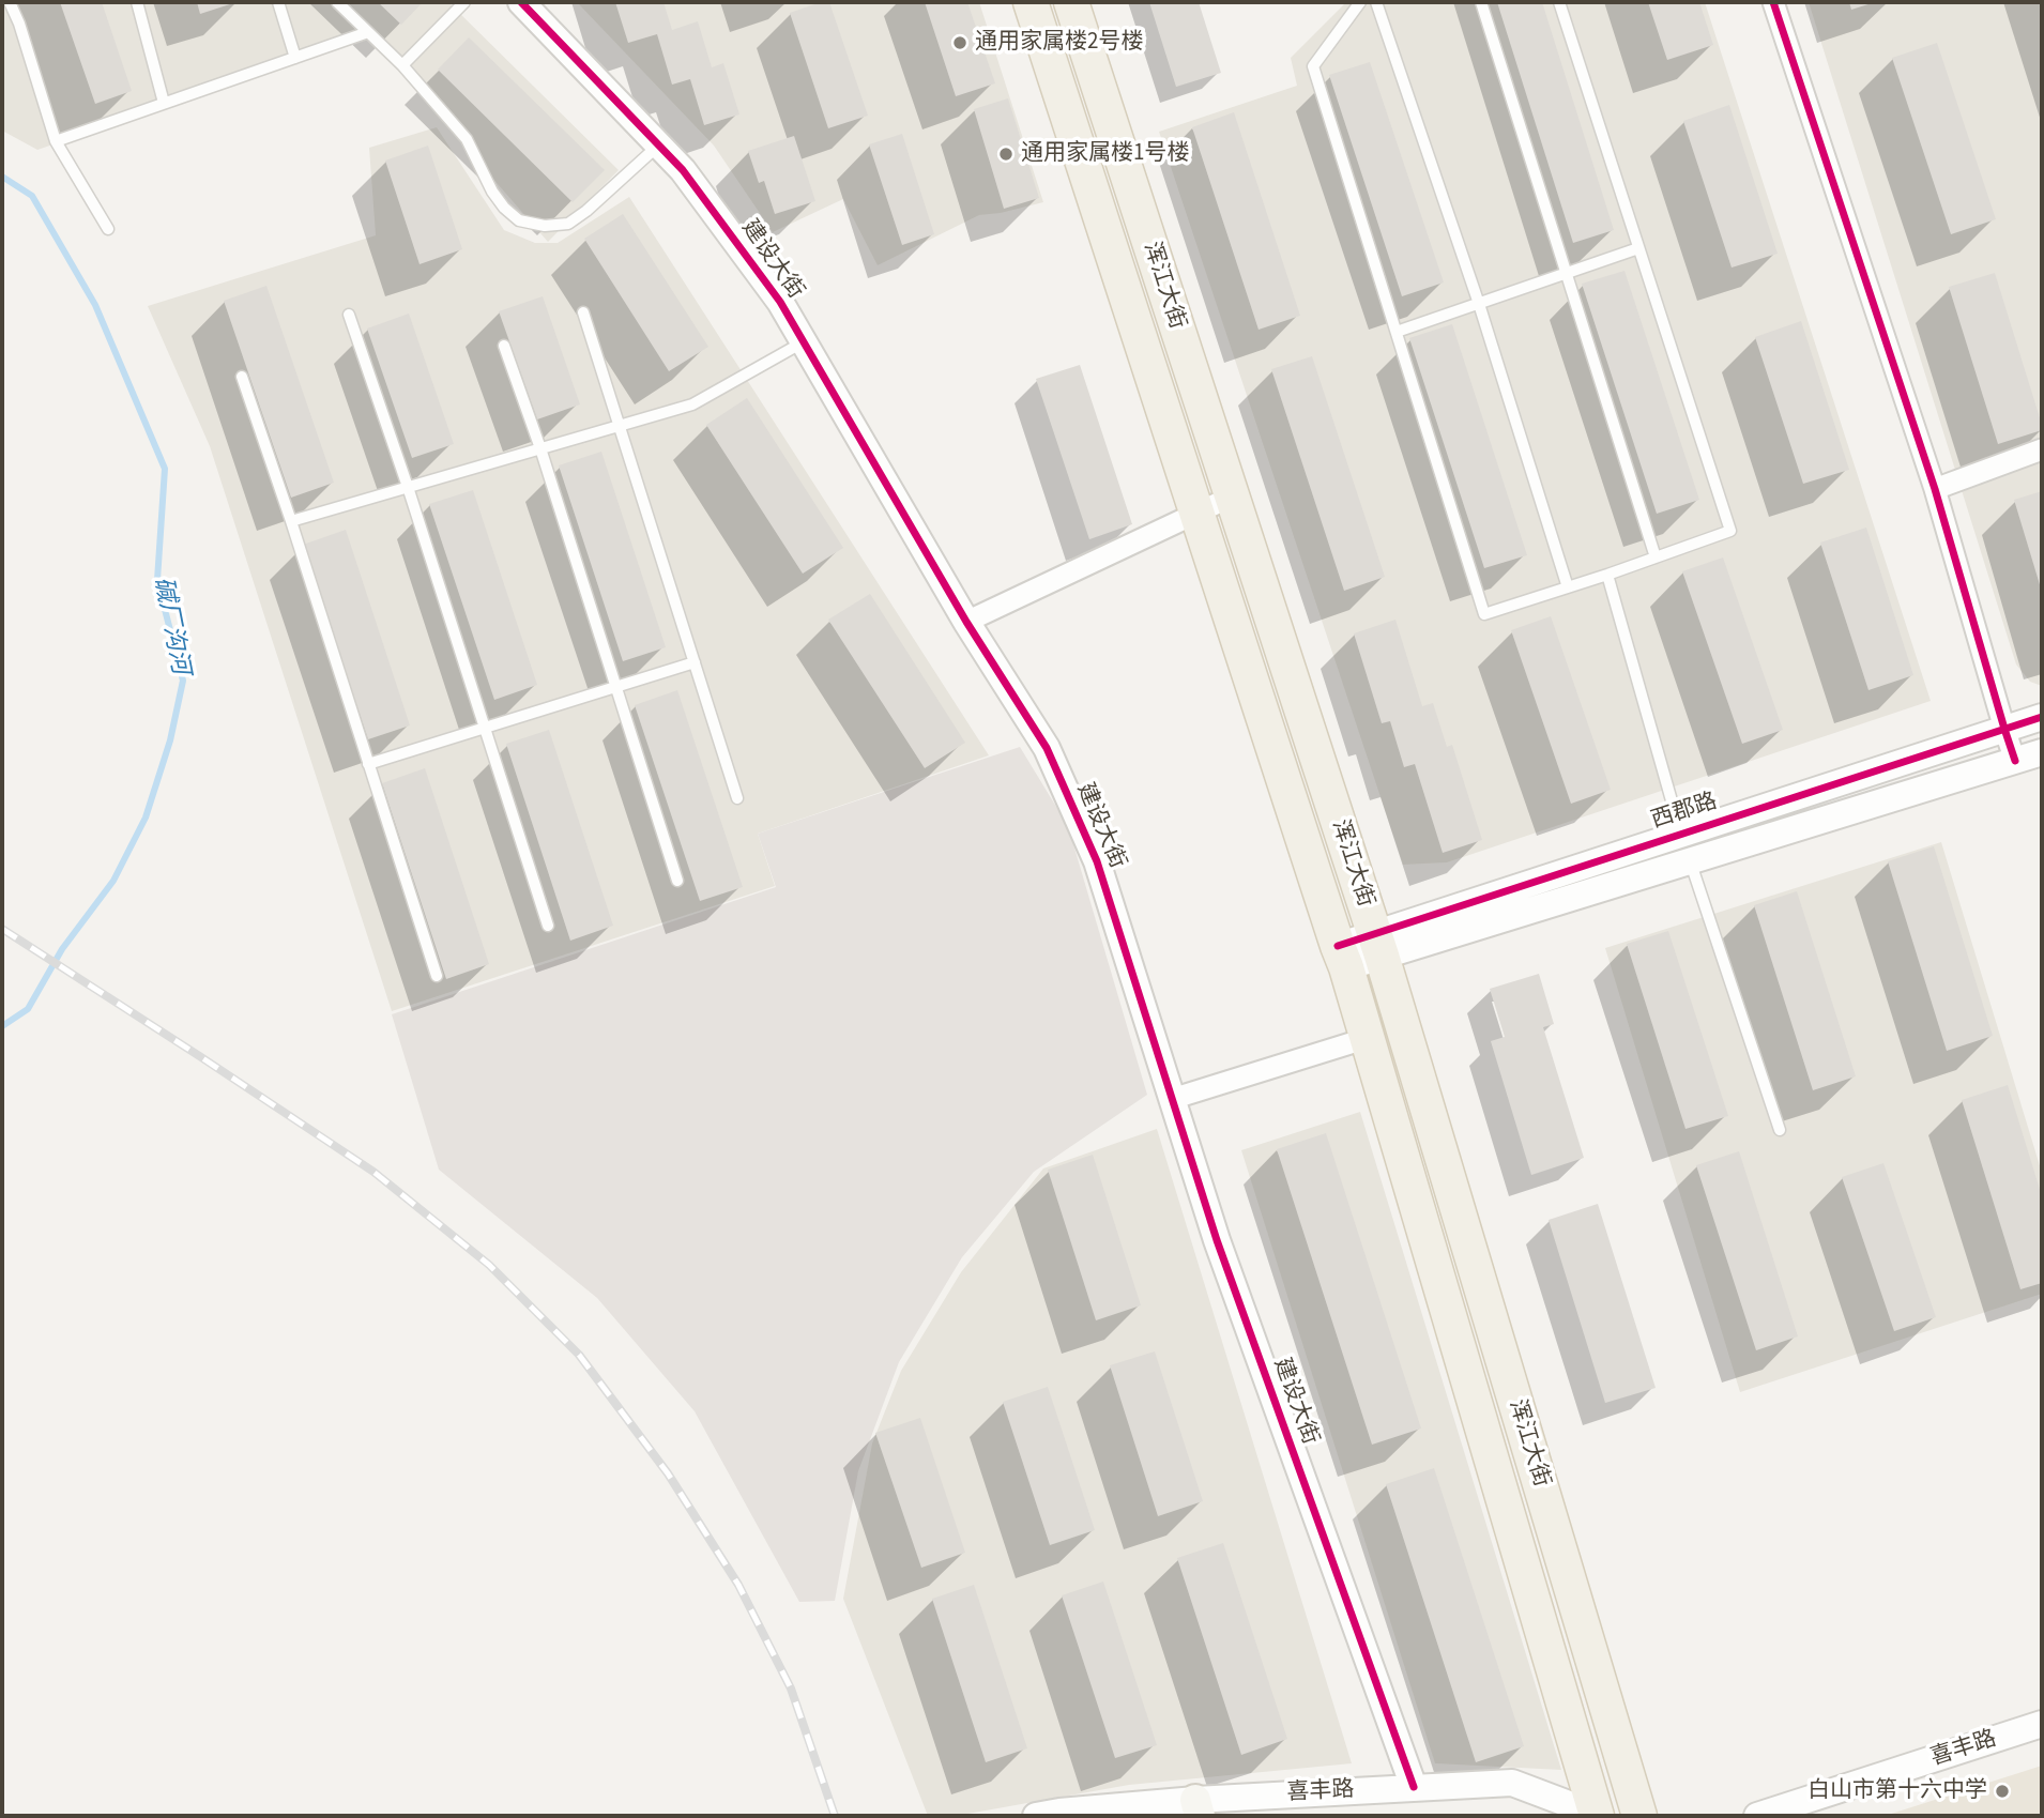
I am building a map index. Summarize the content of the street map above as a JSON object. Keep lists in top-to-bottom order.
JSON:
{
  "streets": {
    "main road": ["浑江大街"],
    "street": ["建设大街", "西郡路", "喜丰路"]
  },
  "crossings": [
    ["建设大街", "喜丰路"],
    ["浑江大街", "西郡路"]
  ],
  "water": ["碱厂沟河"],
  "places": ["通用家属楼2号楼", "通用家属楼1号楼", "白山市第十六中学"]
}
